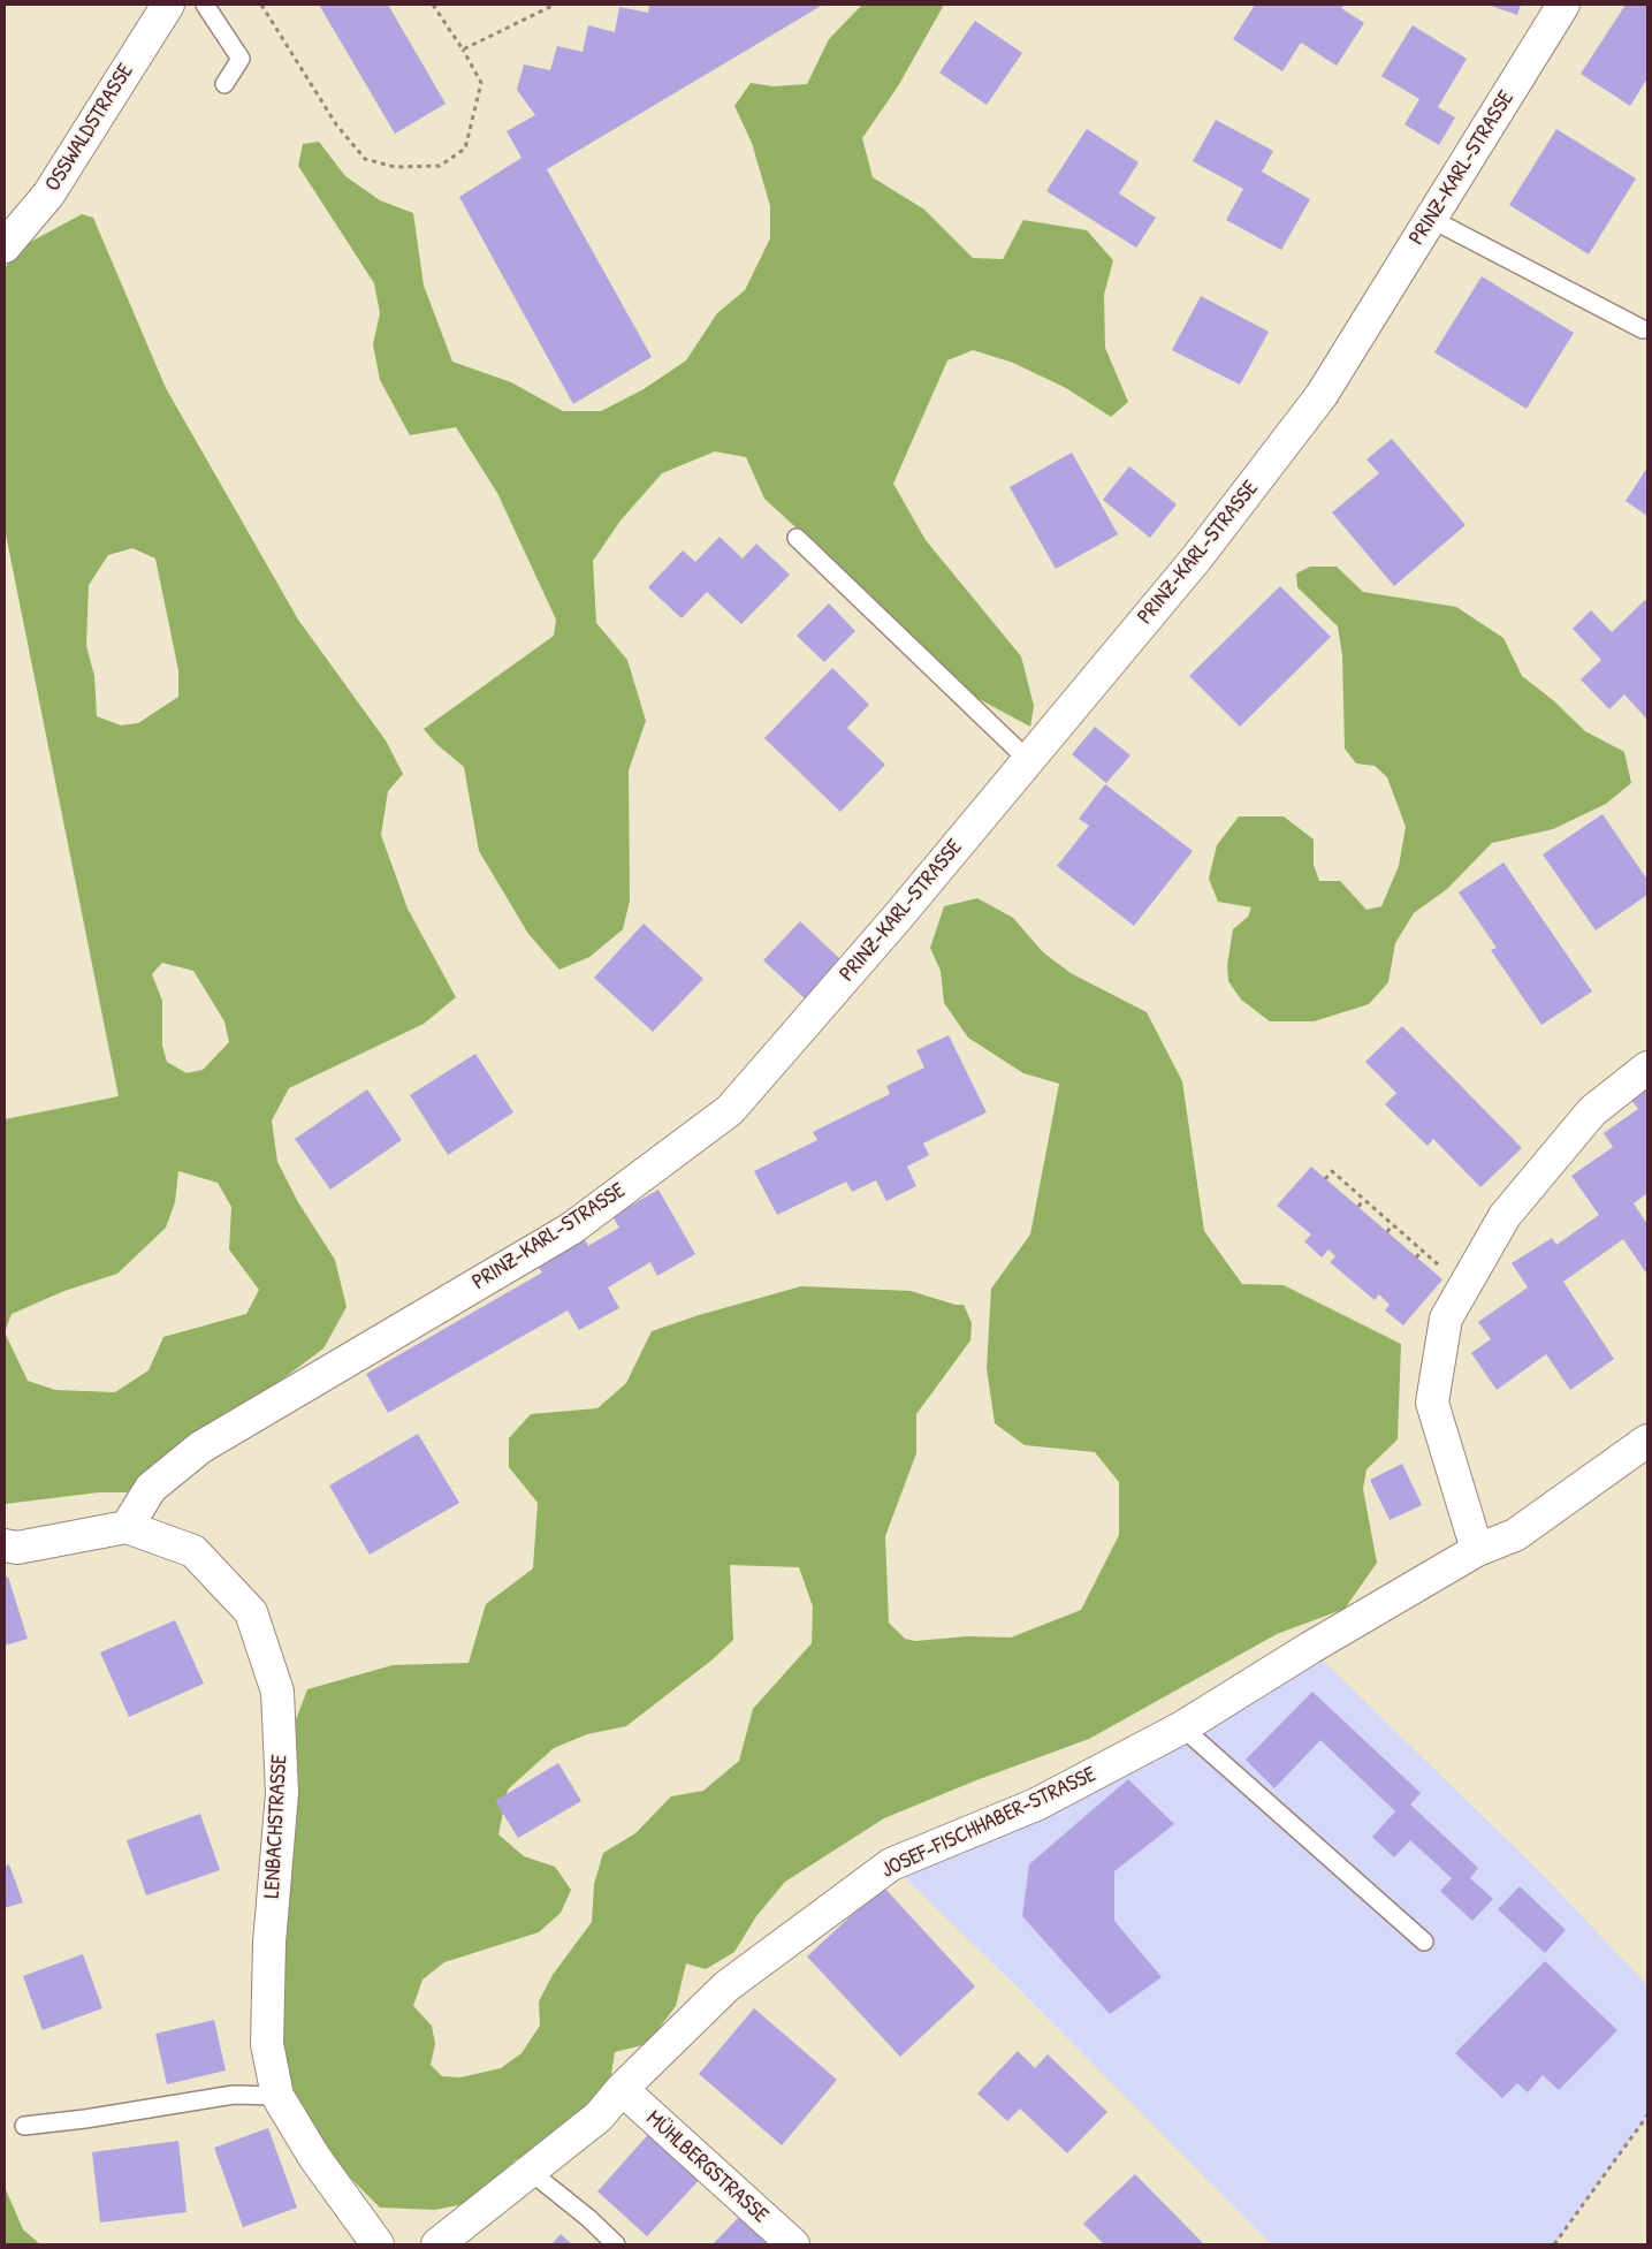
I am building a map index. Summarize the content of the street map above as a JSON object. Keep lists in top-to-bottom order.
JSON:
{
  "streets": {
    "street": [
      "OSSWALDSTRASSE",
      "PRINZ-KARL-STRASSE",
      "JOSEF-FISCHHABER-STRASSE",
      "LENBACHSTRASSE",
      "MÜHLBERGSTRASSE"
    ]
  },
  "crossings": [
    ["PRINZ-KARL-STRASSE", "LENBACHSTRASSE"],
    ["JOSEF-FISCHHABER-STRASSE", "MÜHLBERGSTRASSE"]
  ]
}
